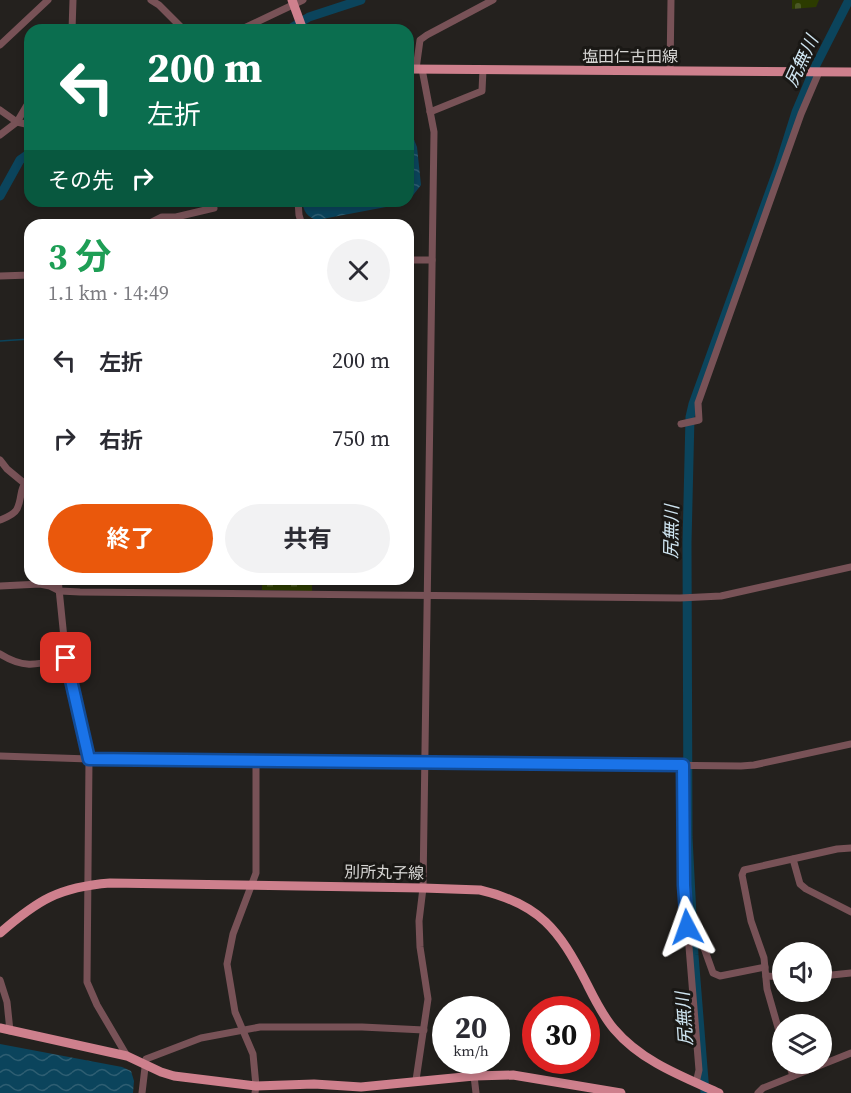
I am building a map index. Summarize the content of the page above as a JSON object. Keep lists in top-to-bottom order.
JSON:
{
  "streets": {
    "main road": ["塩田仁古田線", "別所丸子線"]
  },
  "water": ["尻無川"],
  "page": {
    "turn": ["200 m", "左折"],
    "then": "その先",
    "heading": ["3 分", "1.1 km · 14:49"],
    "list": [
      {
        "name": "左折",
        "value": "200 m"
      },
      {
        "name": "右折",
        "value": "750 m"
      }
    ],
    "buttons": ["終了", "共有"],
    "speed": "20 km/h",
    "limit": "30"
  }
}
